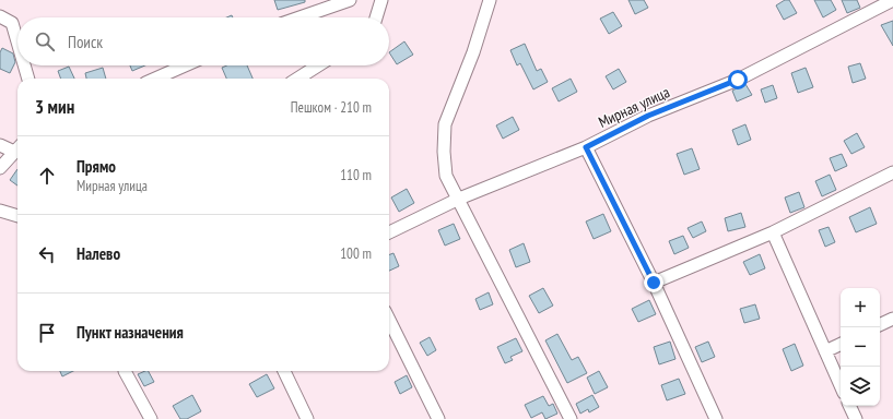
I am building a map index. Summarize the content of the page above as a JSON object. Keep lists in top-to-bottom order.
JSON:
{
  "streets": {
    "street": ["Мирная улица"]
  },
  "page": {
    "search": "Поиск",
    "heading": ["3 мин", "Пешком · 210 m"],
    "list": [
      ["Прямо", "Мирная улица", "110 m"],
      ["Налево", "100 m"],
      "Пункт назначения"
    ],
    "map_buttons": ["+", "−"]
  }
}
